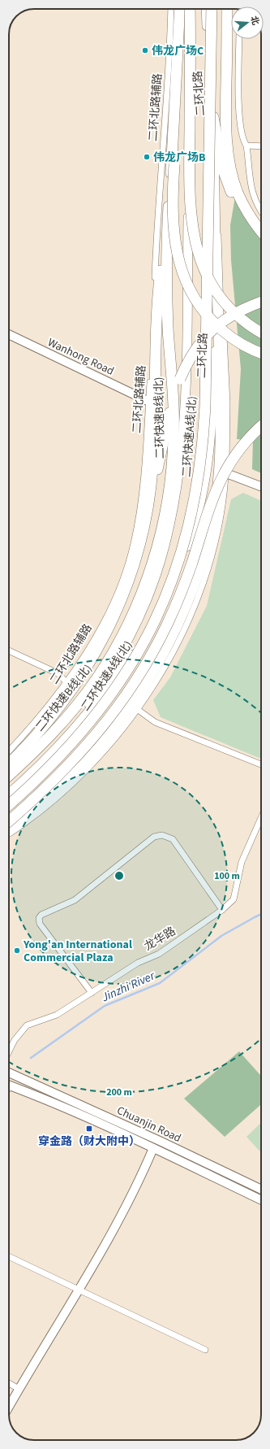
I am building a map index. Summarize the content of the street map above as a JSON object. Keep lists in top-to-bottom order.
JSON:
{
  "streets": {
    "highway": ["二环快速B线(北)", "二环快速A线(北)"],
    "main road": ["二环北路", "Wanhong Road", "Chuanjin Road"],
    "street": ["二环北路辅路", "龙华路"]
  },
  "crossings": [
    ["二环北路辅路", "Wanhong Road"]
  ],
  "water": ["Jinzhi River"],
  "places": {
    "other": ["伟龙广场C", "伟龙广场B", "Yong'an International Commercial Plaza"],
    "transit": ["穿金路（财大附中）"]
  },
  "north": "right",
  "rings": ["100 m", "200 m"]
}
